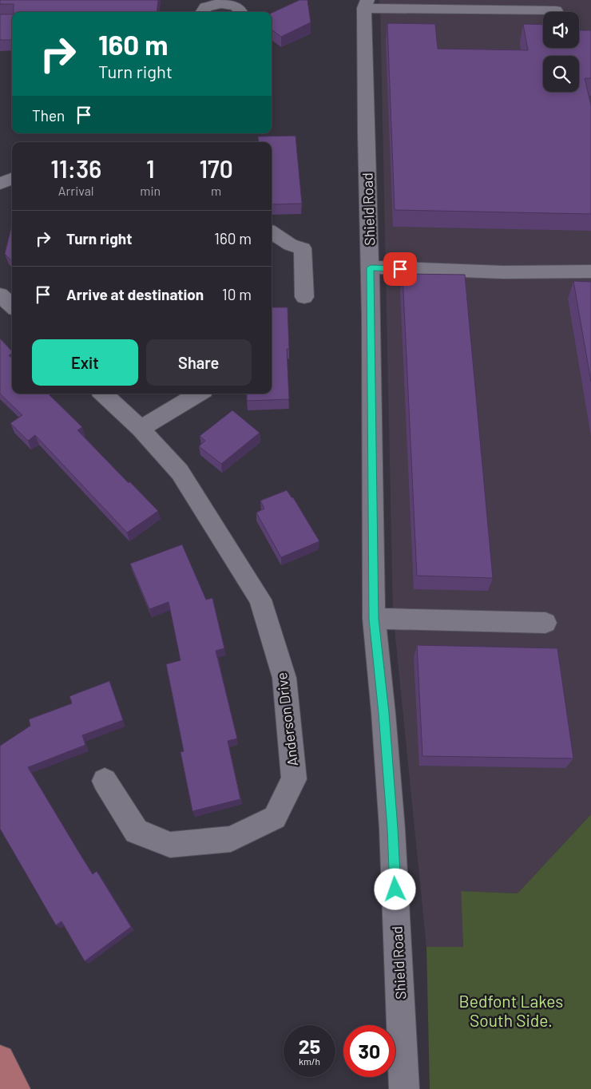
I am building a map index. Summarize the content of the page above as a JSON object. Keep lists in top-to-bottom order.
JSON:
{
  "streets": {
    "street": ["Shield Road", "Anderson Drive"]
  },
  "parks": ["Bedfont Lakes South Side."],
  "page": {
    "turn": ["160 m", "Turn right"],
    "then": "Then",
    "eta": [
      "11:36",
      "Arrival",
      "1",
      "min",
      "170",
      "m"
    ],
    "list": [
      {
        "name": "Turn right",
        "value": "160 m"
      },
      {
        "name": "Arrive at destination",
        "value": "10 m"
      }
    ],
    "buttons": ["Exit", "Share"],
    "speed": "25 km/h",
    "limit": "30"
  }
}
